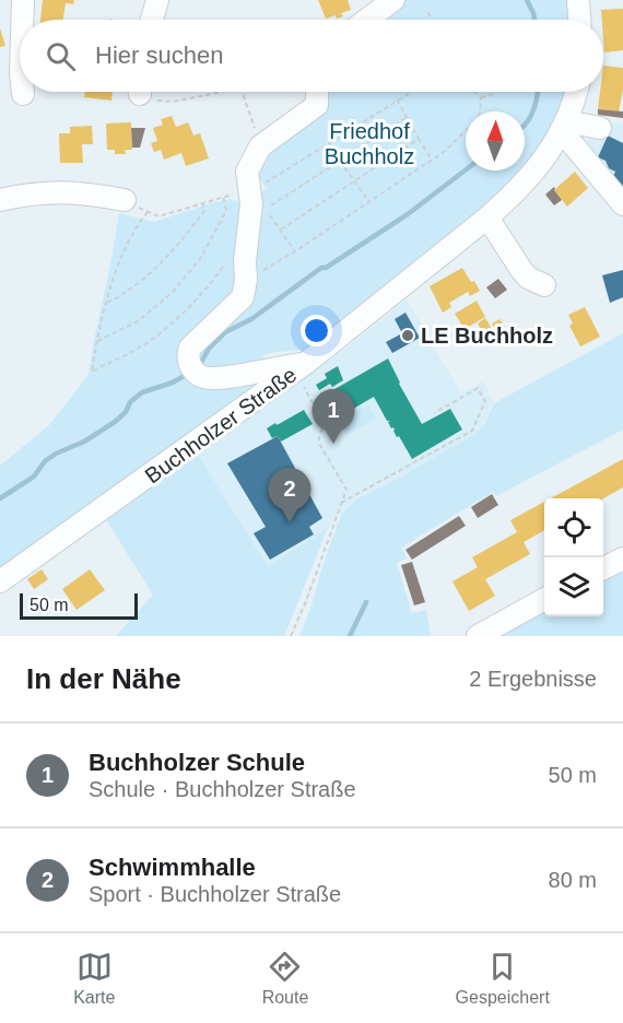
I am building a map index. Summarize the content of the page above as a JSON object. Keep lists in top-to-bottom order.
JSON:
{
  "streets": {
    "street": ["Buchholzer Straße"]
  },
  "parks": ["Friedhof Buchholz"],
  "places": ["LE Buchholz"],
  "scale_bar": "50 m",
  "north": "top",
  "page": {
    "search": "Hier suchen",
    "pins": ["1", "2"],
    "scale": "50 m",
    "heading": ["In der Nähe", "2 Ergebnisse"],
    "list": [
      {
        "mark": "1",
        "name": "Buchholzer Schule",
        "note": "Schule · Buchholzer Straße",
        "value": "50 m"
      },
      {
        "mark": "2",
        "name": "Schwimmhalle",
        "note": "Sport · Buchholzer Straße",
        "value": "80 m"
      }
    ],
    "nav": ["Karte", "Route", "Gespeichert"]
  }
}
